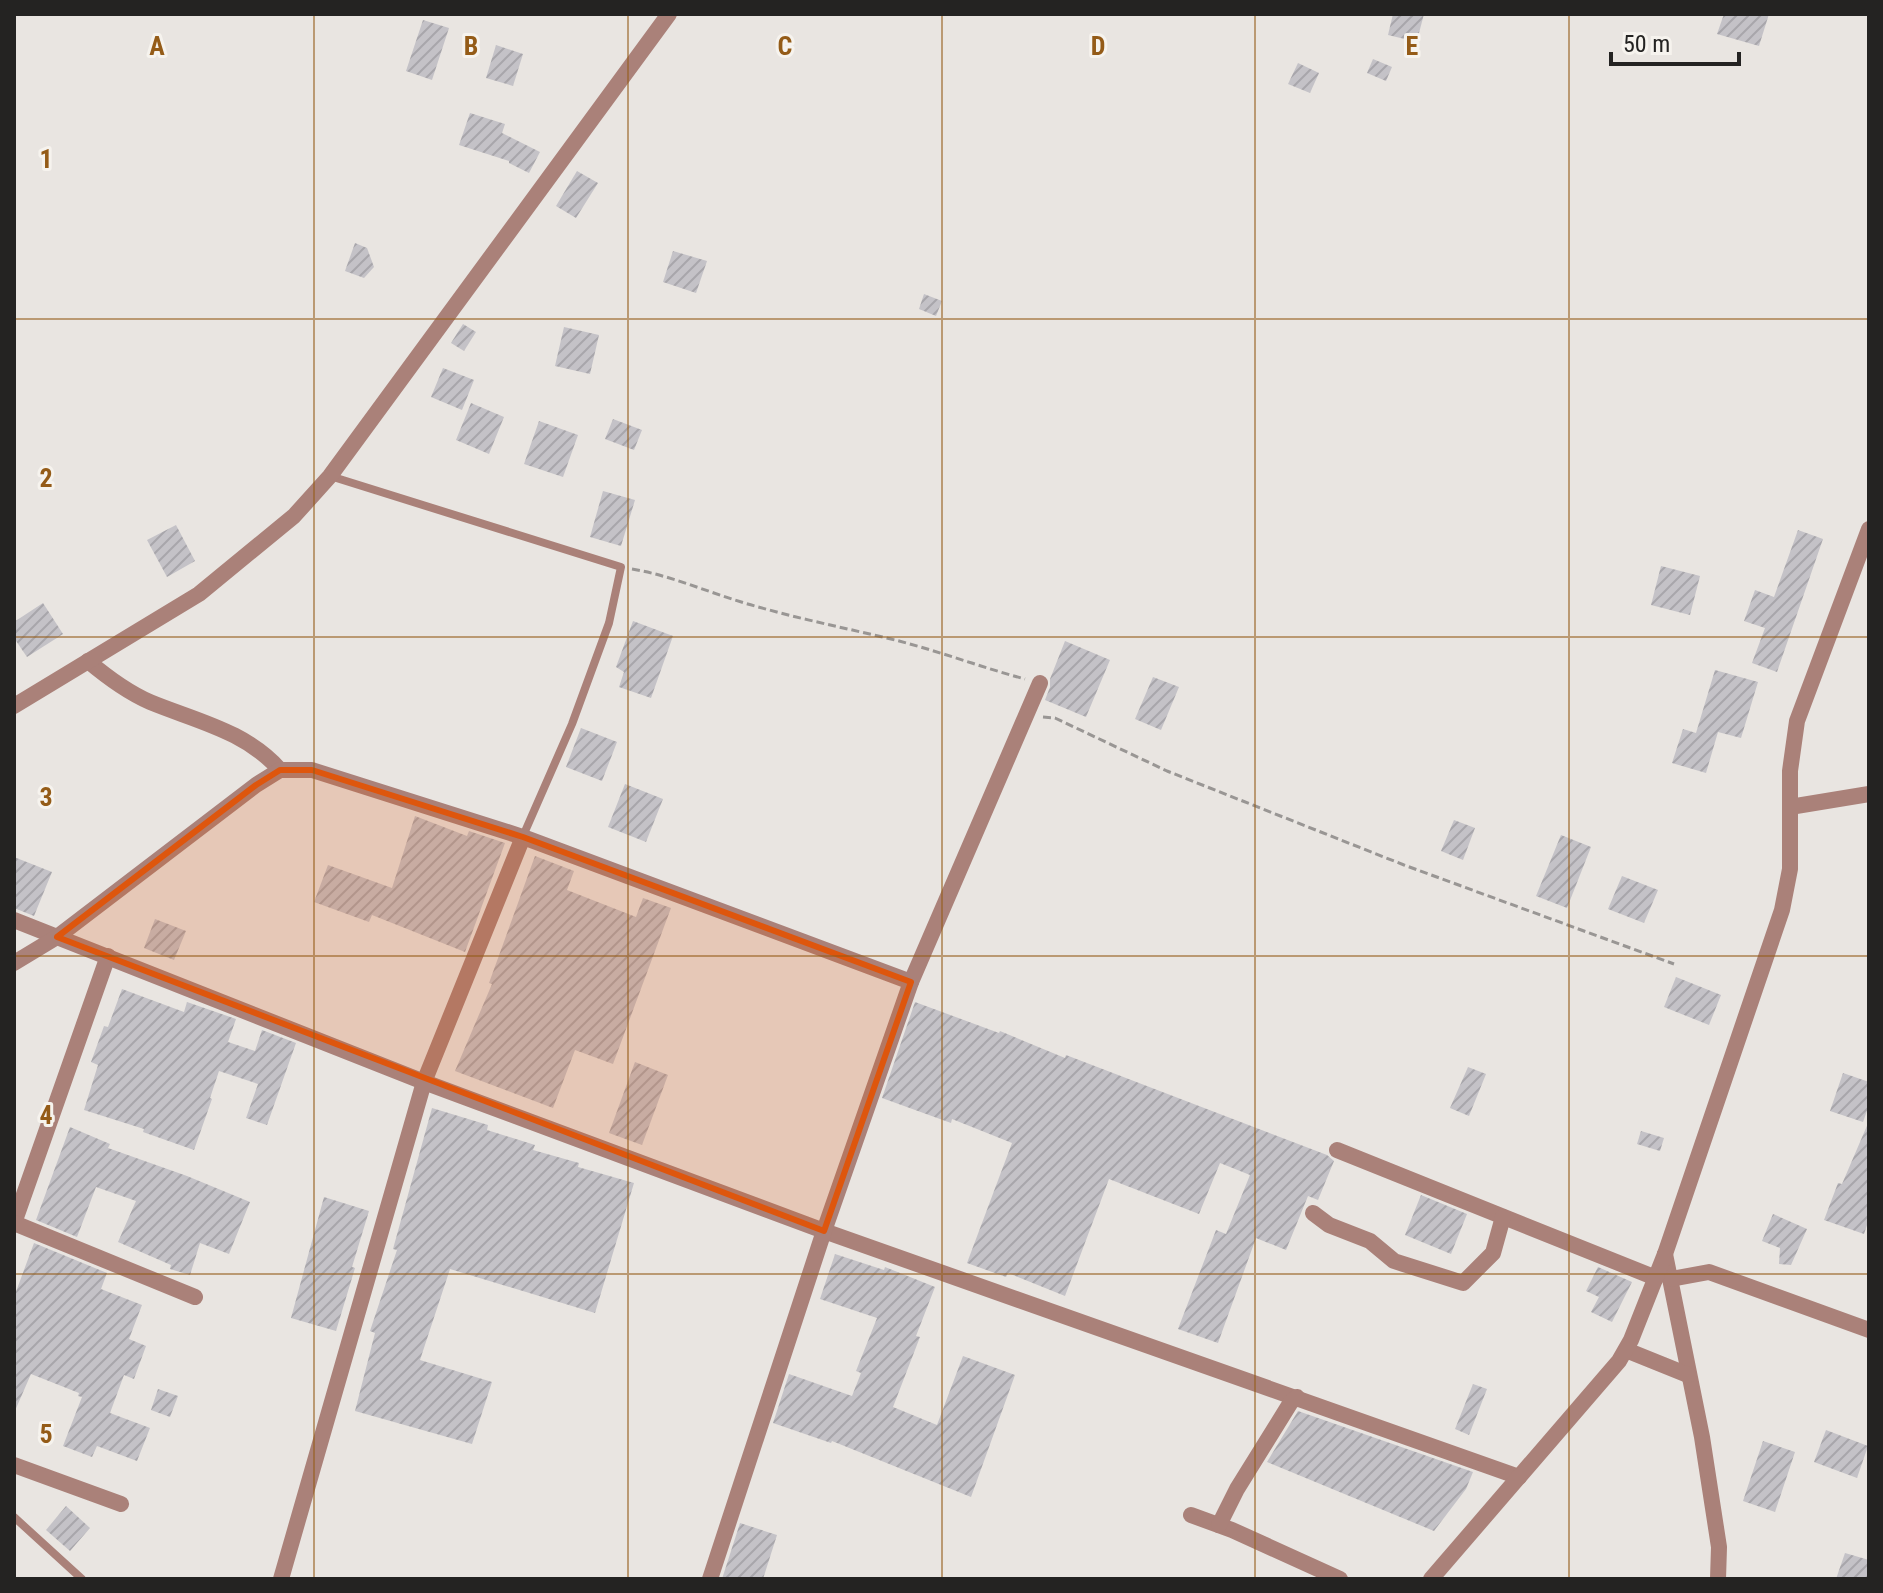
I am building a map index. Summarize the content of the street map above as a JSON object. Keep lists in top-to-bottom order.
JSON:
{
  "scale_bar": "50 m",
  "grid": {
    "columns": [
      "A",
      "B",
      "C",
      "D",
      "E"
    ],
    "rows": [
      "1",
      "2",
      "3",
      "4",
      "5"
    ]
  }
}
